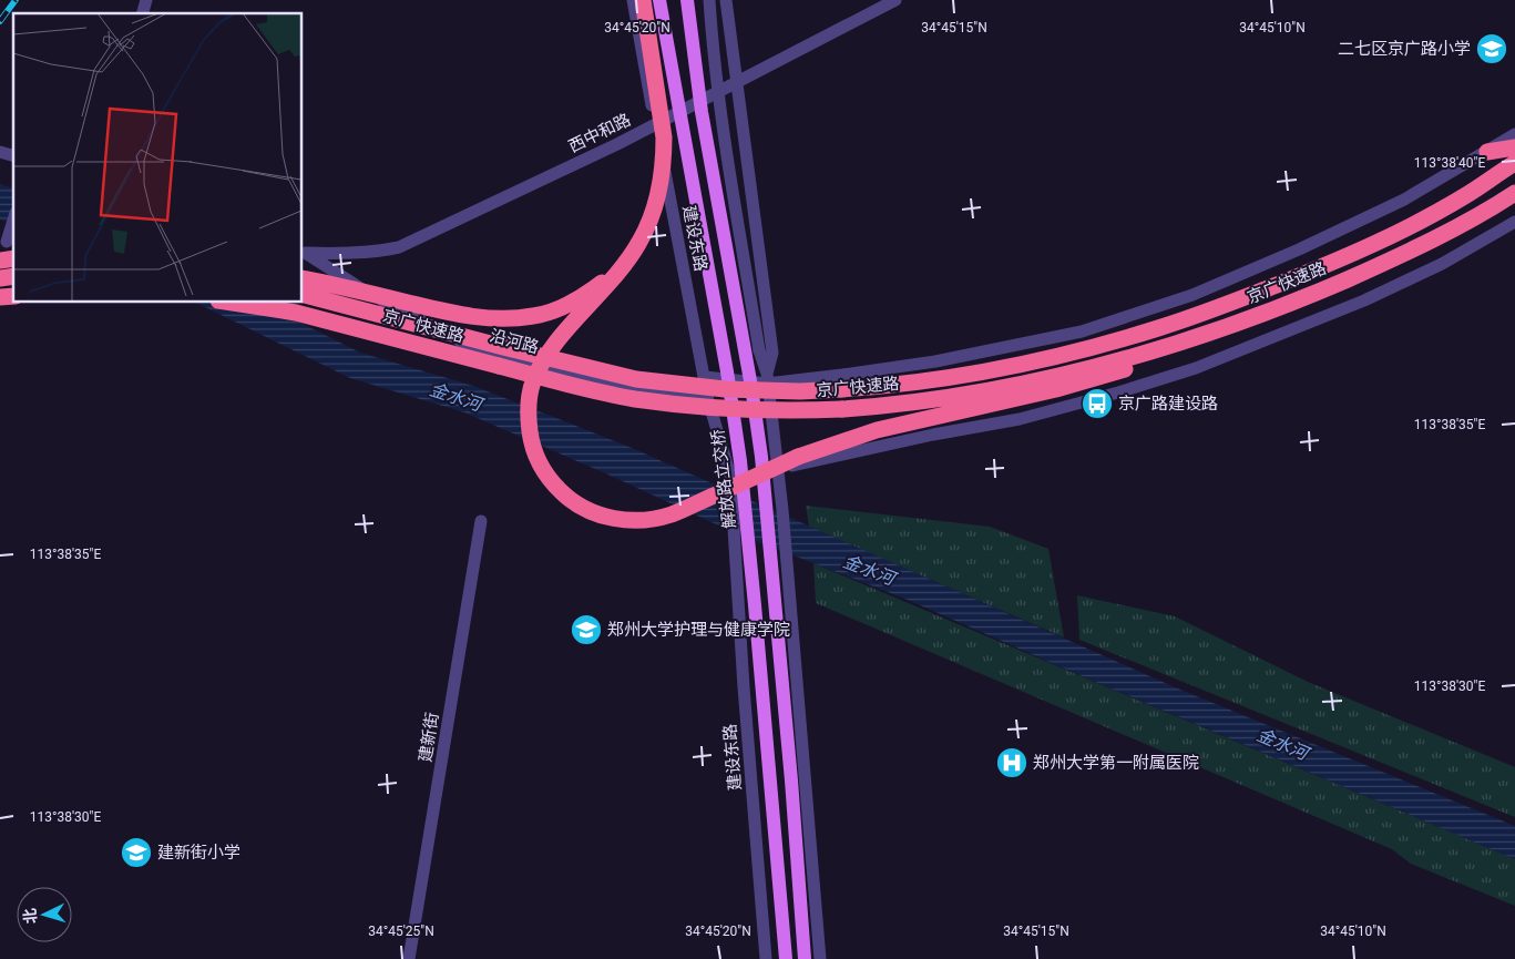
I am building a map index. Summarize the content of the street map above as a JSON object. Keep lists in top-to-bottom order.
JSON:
{
  "streets": {
    "highway": ["京广快速路"],
    "main road": ["解放路立交桥"],
    "street": [
      "西中和路",
      "建设东路",
      "沿河路",
      "建新街"
    ]
  },
  "crossings": [
    ["西中和路", "建设东路"],
    ["西中和路", "沿河路"],
    ["建设东路", "沿河路"]
  ],
  "water": ["金水河"],
  "places": {
    "school or university": ["二七区京广路小学", "郑州大学护理与健康学院", "建新街小学"],
    "bus stop": ["京广路建设路"],
    "hospital": ["郑州大学第一附属医院"]
  },
  "north": "left",
  "coordinates": [
    "34°45'20\"N",
    "34°45'15\"N",
    "34°45'10\"N",
    "113°38'40\"E",
    "113°38'35\"E",
    "113°38'30\"E",
    "34°45'25\"N"
  ]
}
